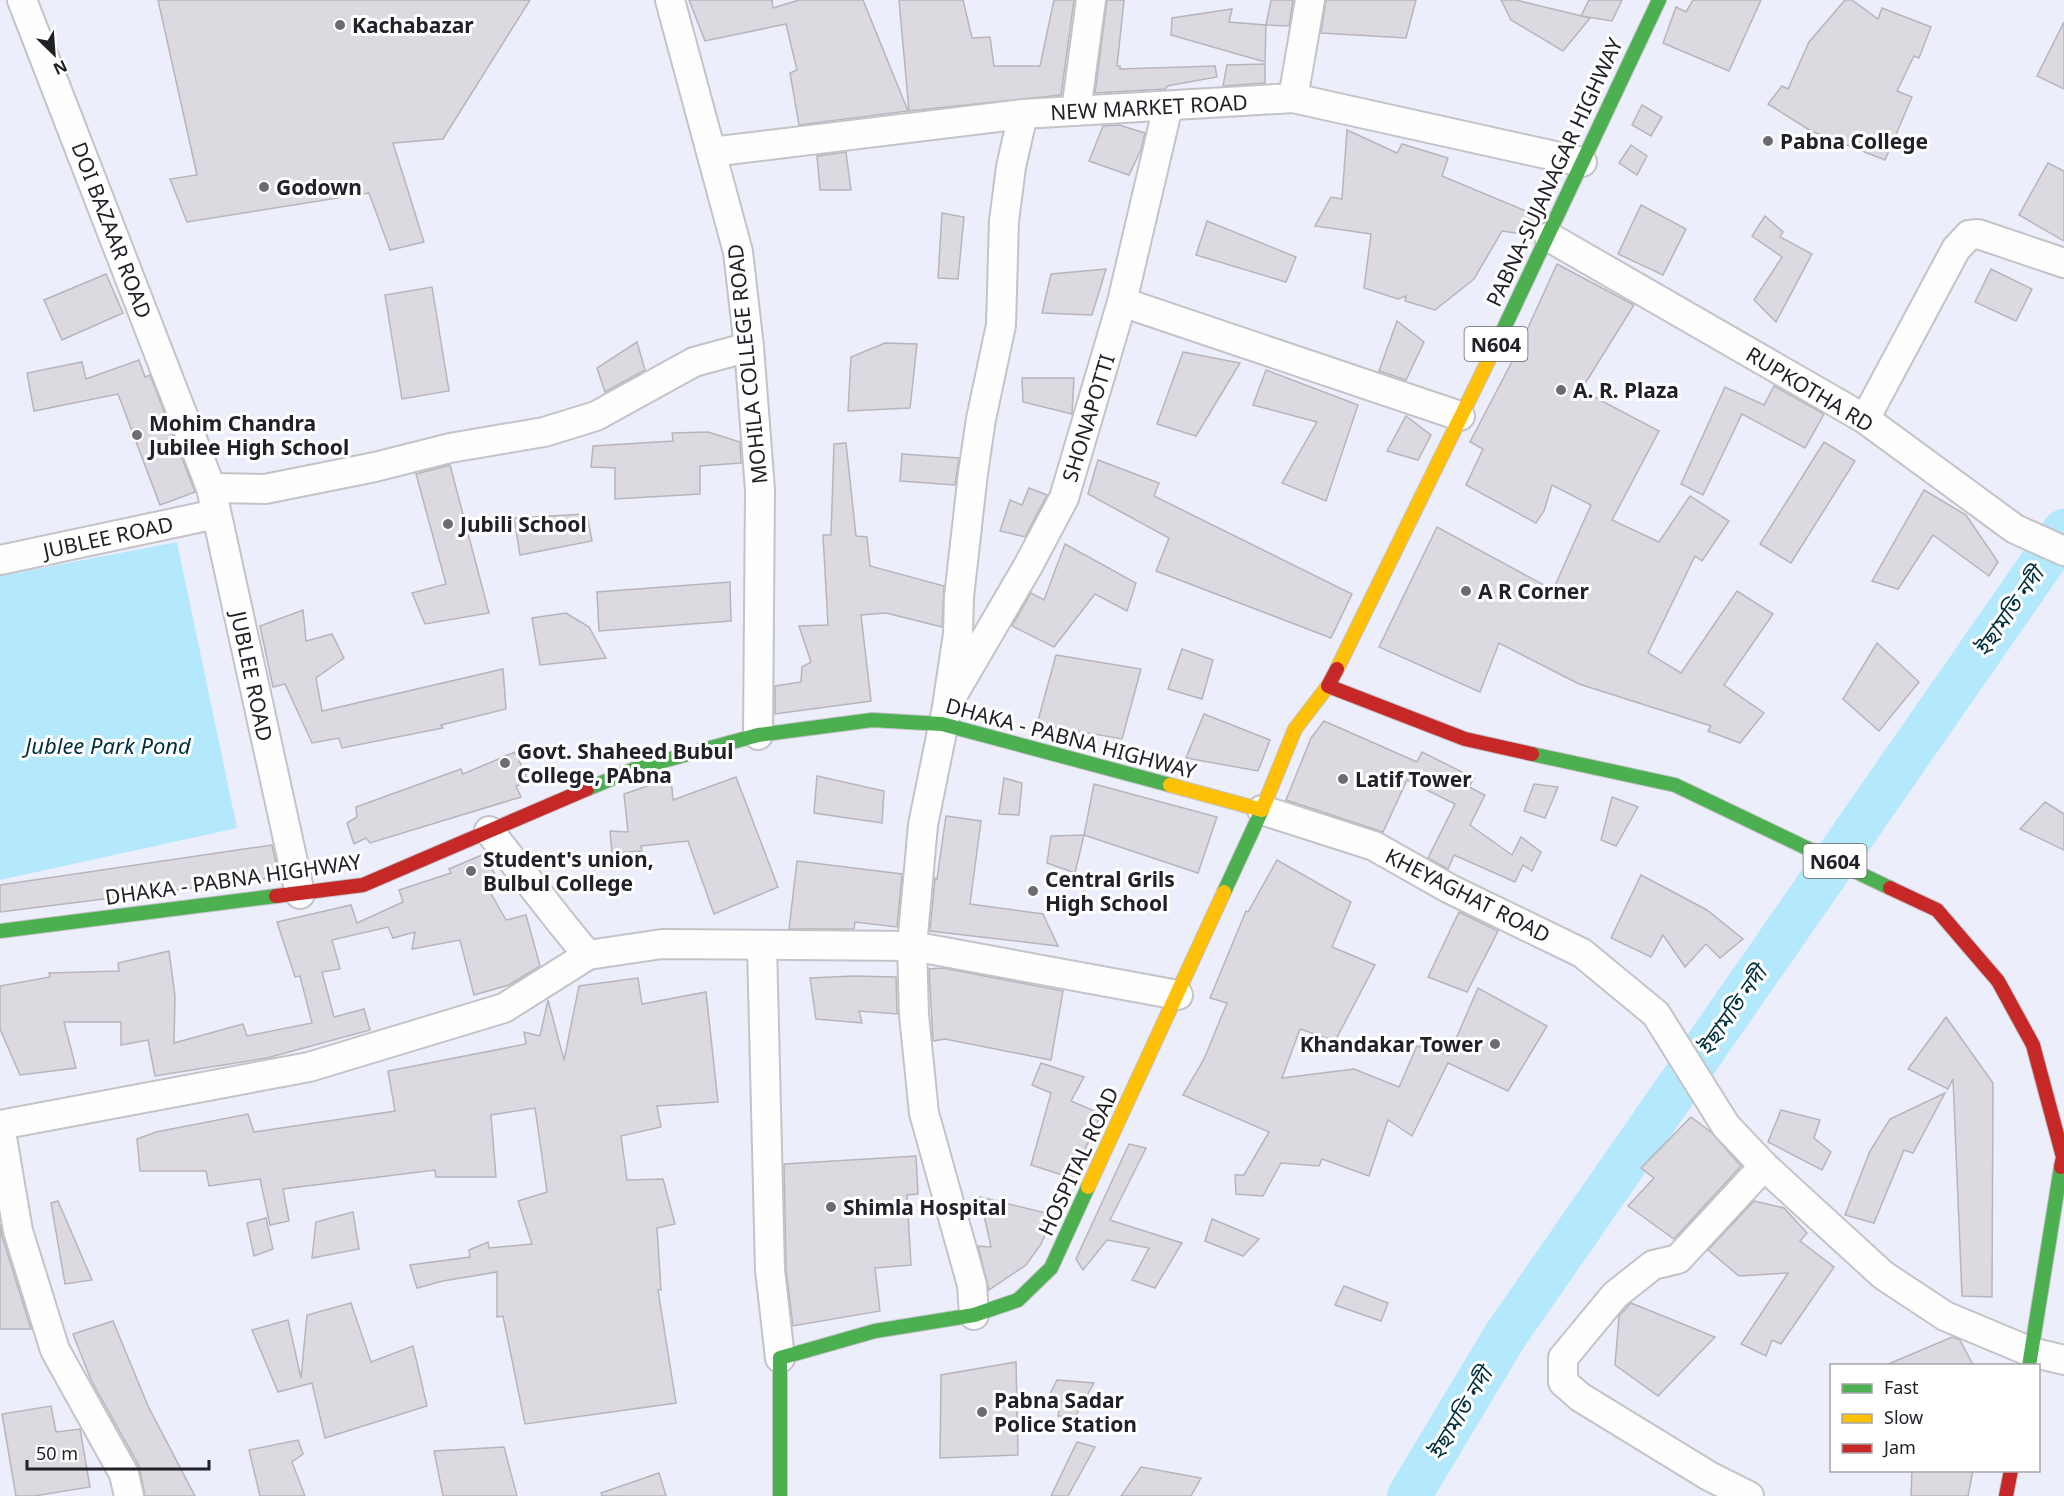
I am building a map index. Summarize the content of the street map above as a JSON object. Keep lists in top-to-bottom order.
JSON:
{
  "streets": {
    "main road": [
      "PABNA-SUJANAGAR HIGHWAY",
      "N604",
      "DHAKA - PABNA HIGHWAY",
      "HOSPITAL ROAD"
    ],
    "street": [
      "NEW MARKET ROAD",
      "DOI BAZAAR ROAD",
      "MOHILA COLLEGE ROAD",
      "RUPKOTHA RD",
      "SHONAPOTTI",
      "JUBLEE ROAD",
      "KHEYAGHAT ROAD"
    ]
  },
  "crossings": [
    ["NEW MARKET ROAD", "PABNA-SUJANAGAR HIGHWAY"],
    ["NEW MARKET ROAD", "MOHILA COLLEGE ROAD"],
    ["NEW MARKET ROAD", "SHONAPOTTI"],
    ["PABNA-SUJANAGAR HIGHWAY", "N604"],
    ["PABNA-SUJANAGAR HIGHWAY", "RUPKOTHA RD"],
    ["PABNA-SUJANAGAR HIGHWAY", "HOSPITAL ROAD"],
    ["DOI BAZAAR ROAD", "JUBLEE ROAD"],
    ["N604", "KHEYAGHAT ROAD"],
    ["N604", "HOSPITAL ROAD"],
    ["MOHILA COLLEGE ROAD", "JUBLEE ROAD"],
    ["MOHILA COLLEGE ROAD", "DHAKA - PABNA HIGHWAY"],
    ["SHONAPOTTI", "DHAKA - PABNA HIGHWAY"],
    ["JUBLEE ROAD", "DHAKA - PABNA HIGHWAY"],
    ["DHAKA - PABNA HIGHWAY", "KHEYAGHAT ROAD"],
    ["DHAKA - PABNA HIGHWAY", "HOSPITAL ROAD"],
    ["KHEYAGHAT ROAD", "HOSPITAL ROAD"]
  ],
  "water": ["ইছামতি নদী", "Jublee Park Pond"],
  "places": [
    "Kachabazar",
    "Pabna College",
    "Godown",
    "A. R. Plaza",
    "Mohim Chandra Jubilee High School",
    "Jubili School",
    "A R Corner",
    "Govt. Shaheed Bubul College, PAbna",
    "Latif Tower",
    "Student's union, Bulbul College",
    "Central Grils High School",
    "Khandakar Tower",
    "Shimla Hospital",
    "Pabna Sadar Police Station"
  ],
  "legend": ["Fast", "Slow", "Jam"],
  "scale_bar": "50 m",
  "north": "bottom right"
}
